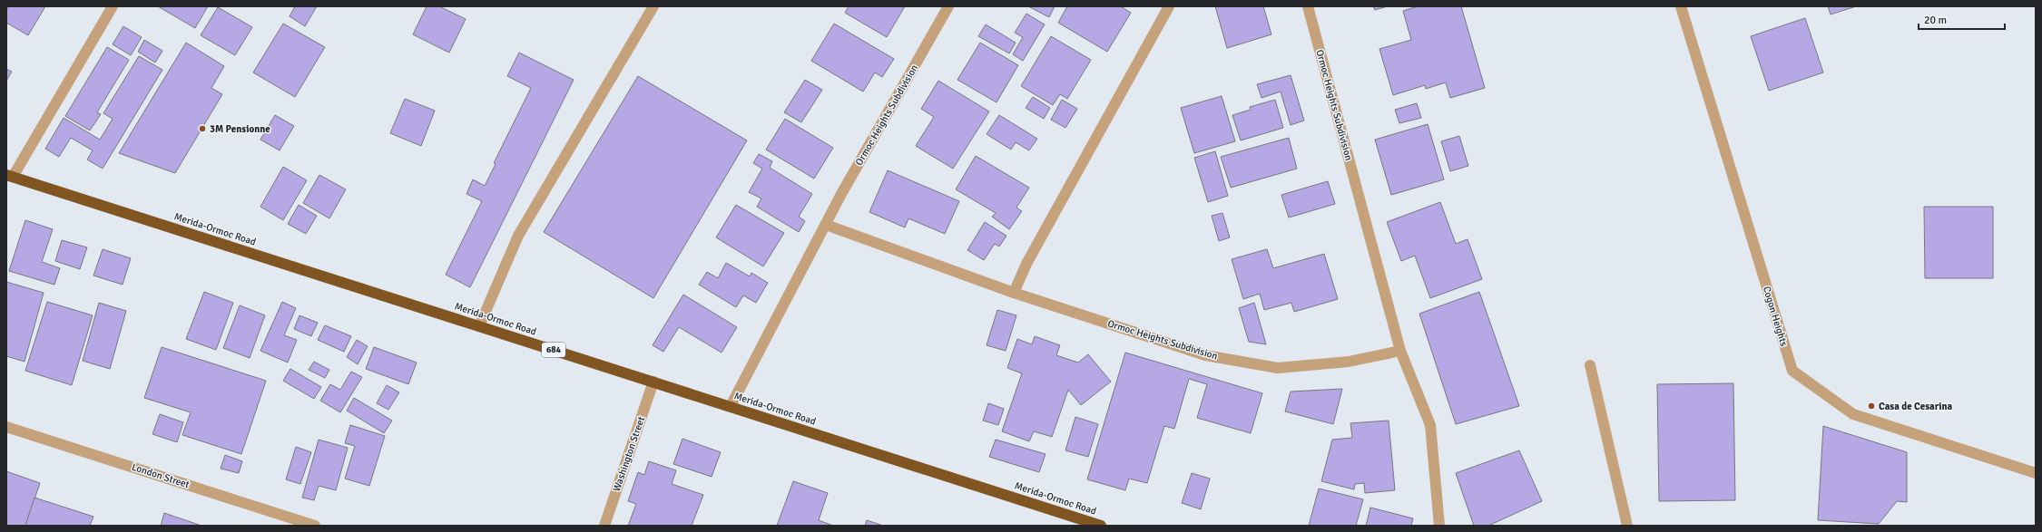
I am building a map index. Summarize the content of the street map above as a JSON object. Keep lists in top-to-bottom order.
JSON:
{
  "streets": {
    "highway": ["Merida-Ormoc Road", "684"],
    "street": [
      "Ormoc Heights Subdivision",
      "Cogon Heights",
      "Washington Street",
      "London Street"
    ]
  },
  "crossings": [
    ["Ormoc Heights Subdivision", "Merida-Ormoc Road"],
    ["Merida-Ormoc Road", "Washington Street"]
  ],
  "places": ["3M Pensionne", "Casa de Cesarina"],
  "scale_bar": "20 m"
}
